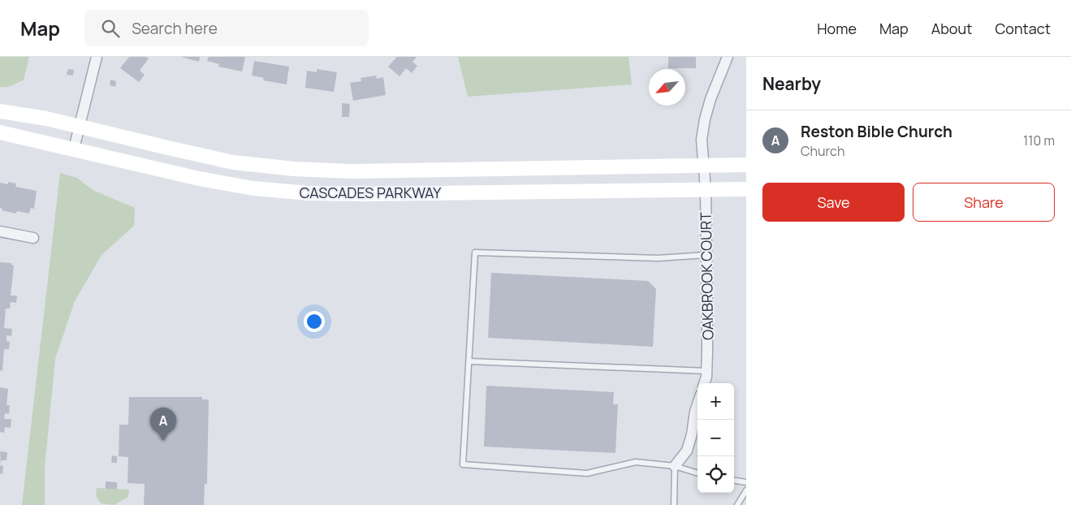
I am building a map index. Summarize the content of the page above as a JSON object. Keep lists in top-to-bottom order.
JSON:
{
  "streets": {
    "main road": ["CASCADES PARKWAY"],
    "street": ["OAKBROOK COURT"]
  },
  "crossings": [
    ["CASCADES PARKWAY", "OAKBROOK COURT"]
  ],
  "north": "bottom left",
  "page": {
    "header": "Map",
    "search": "Search here",
    "nav": [
      "Home",
      "Map",
      "About",
      "Contact"
    ],
    "heading": "Nearby",
    "list": [
      {
        "mark": "A",
        "name": "Reston Bible Church",
        "note": "Church",
        "value": "110 m"
      }
    ],
    "buttons": ["Save", "Share"],
    "map_buttons": ["+", "−"],
    "pins": "A"
  }
}
